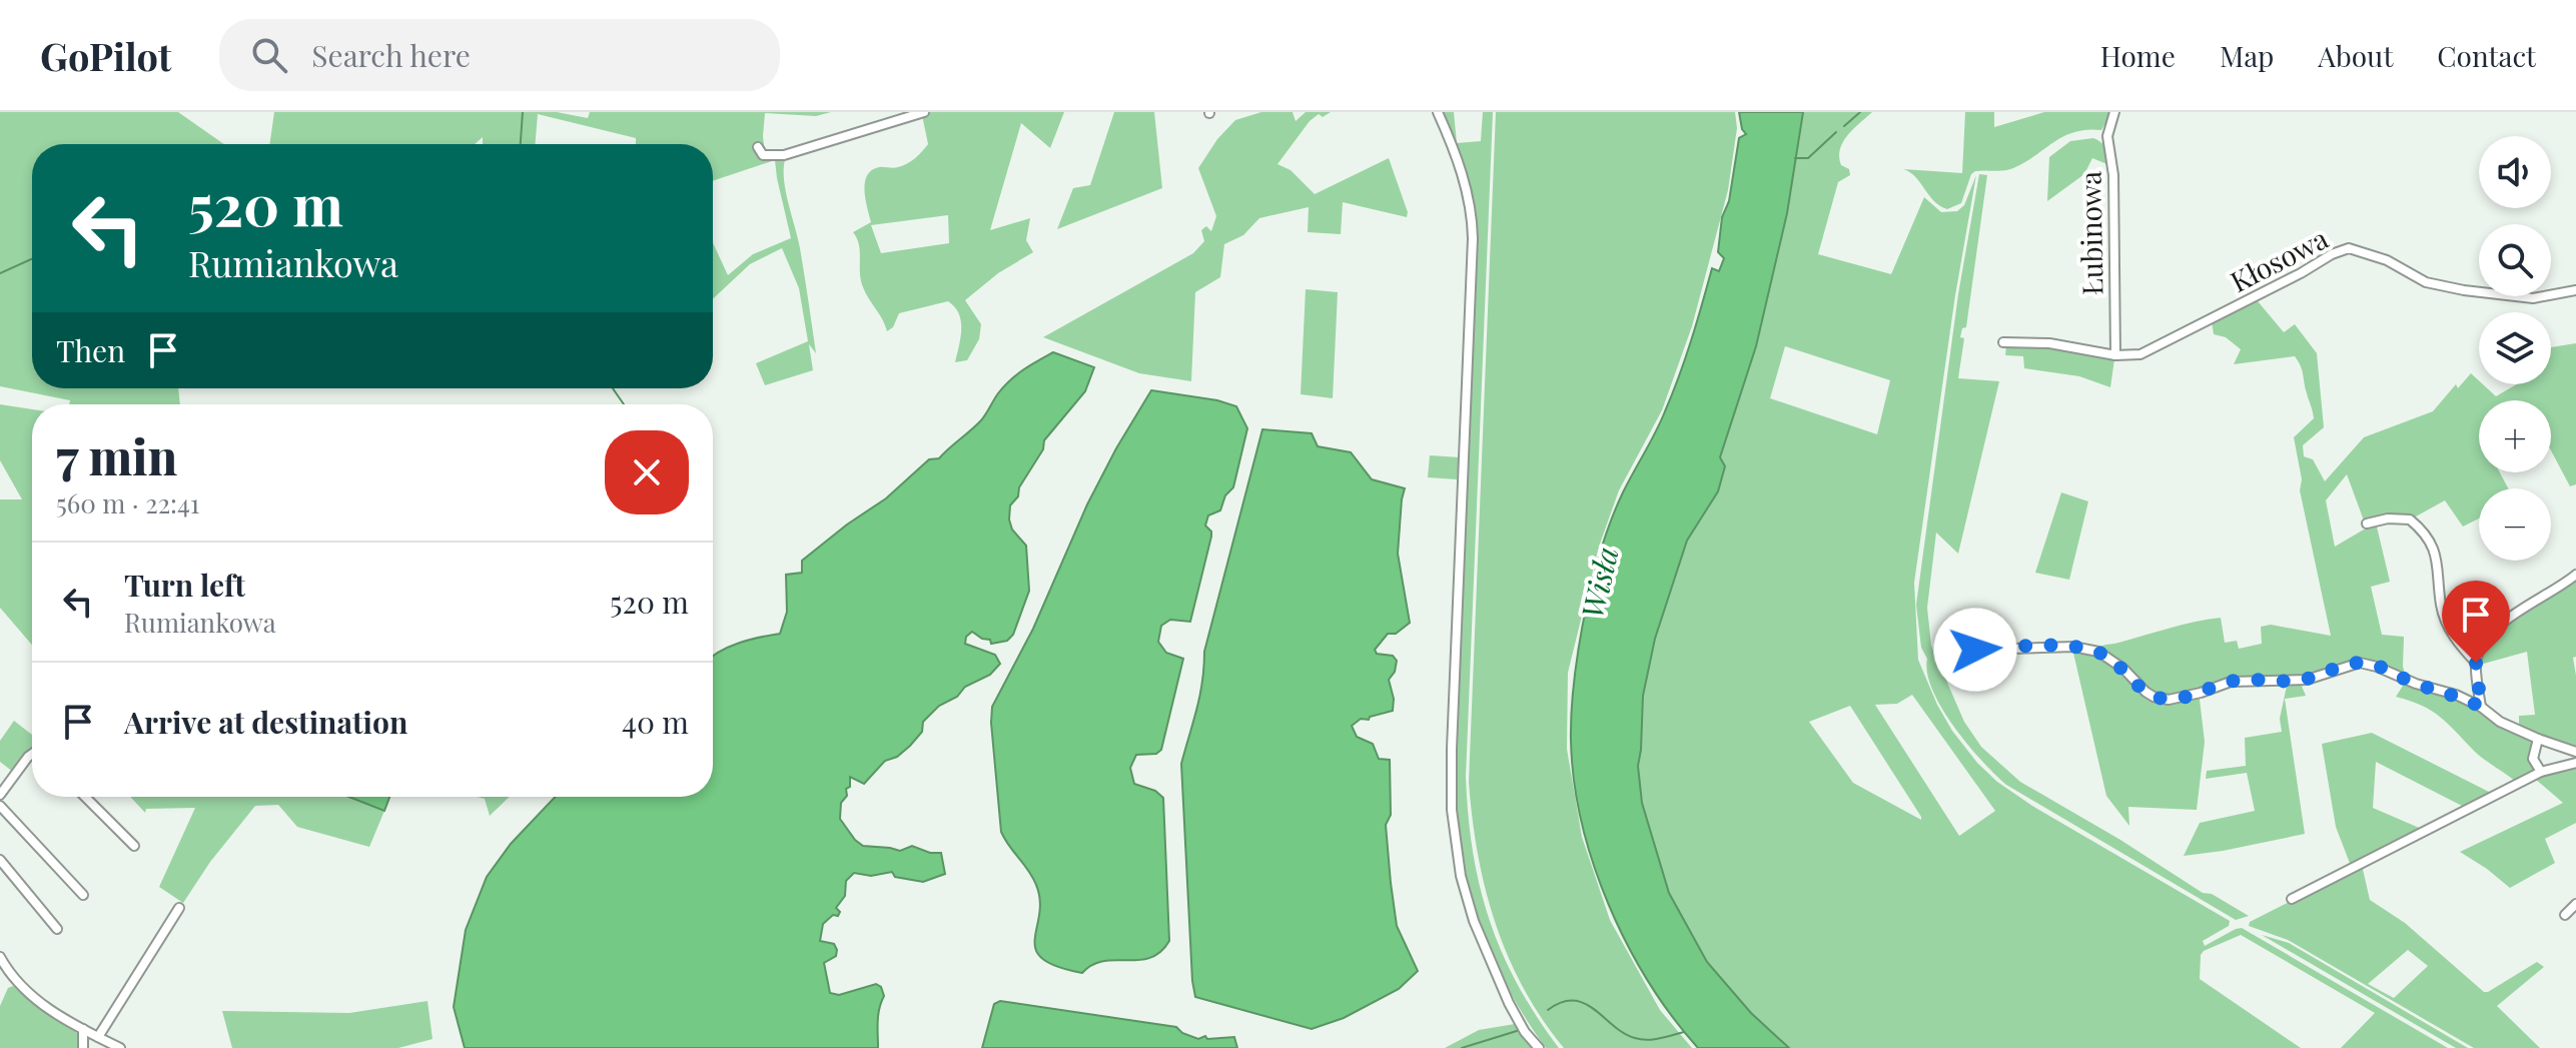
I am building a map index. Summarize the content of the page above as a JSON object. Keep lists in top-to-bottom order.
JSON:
{
  "streets": {
    "street": ["Łubinowa", "Kłosowa"]
  },
  "crossings": [
    ["Łubinowa", "Kłosowa"]
  ],
  "water": ["Wisła"],
  "page": {
    "header": "GoPilot",
    "search": "Search here",
    "nav": [
      "Home",
      "Map",
      "About",
      "Contact"
    ],
    "map_buttons": ["+", "−"],
    "turn": ["520 m", "Rumiankowa"],
    "then": "Then",
    "heading": ["7 min", "560 m · 22:41"],
    "list": [
      {
        "name": "Turn left",
        "note": "Rumiankowa",
        "value": "520 m"
      },
      {
        "name": "Arrive at destination",
        "value": "40 m"
      }
    ]
  }
}
